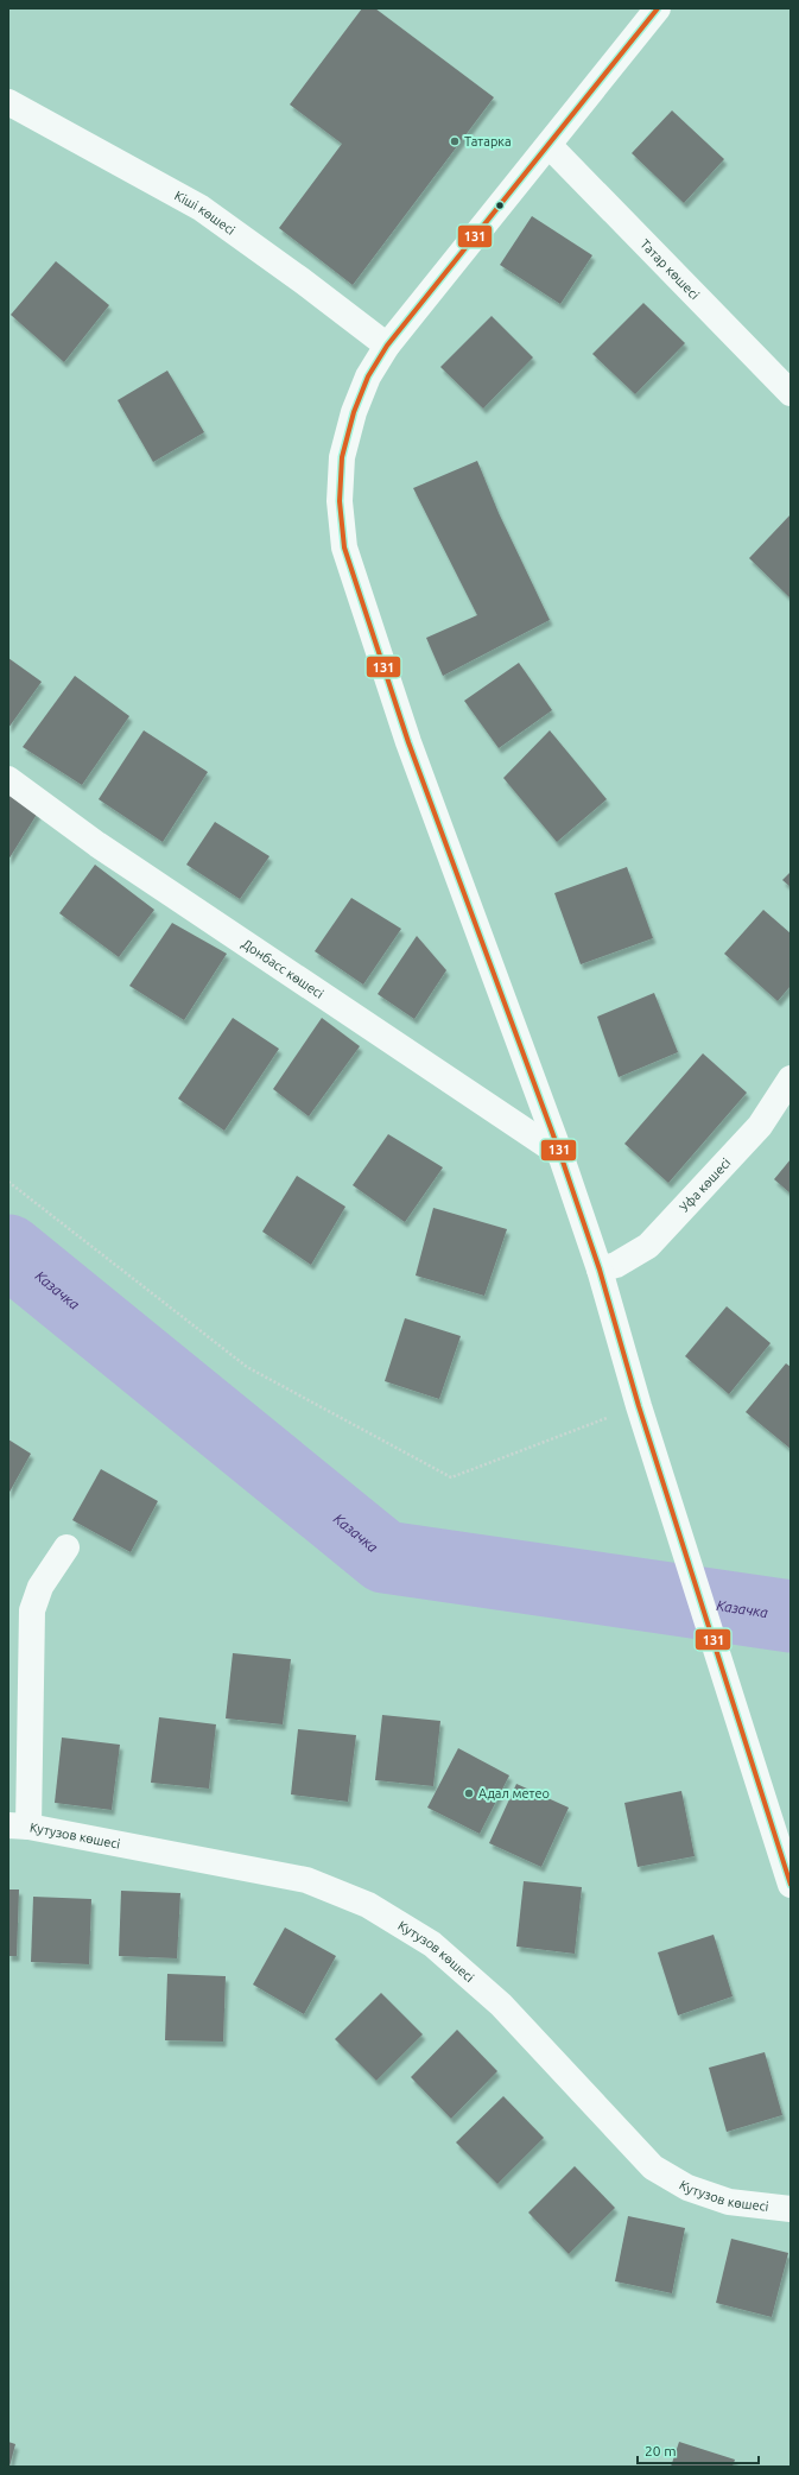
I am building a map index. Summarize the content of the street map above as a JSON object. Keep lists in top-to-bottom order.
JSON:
{
  "streets": {
    "street": [
      "Кіші көшесі",
      "Татар көшесі",
      "Донбасс көшесі",
      "Уфа көшесі",
      "Кутузов көшесі"
    ]
  },
  "water": ["Казачка"],
  "places": ["Татарка", "Адал метео"],
  "lines": ["transit line 131"],
  "scale_bar": "20 m"
}
